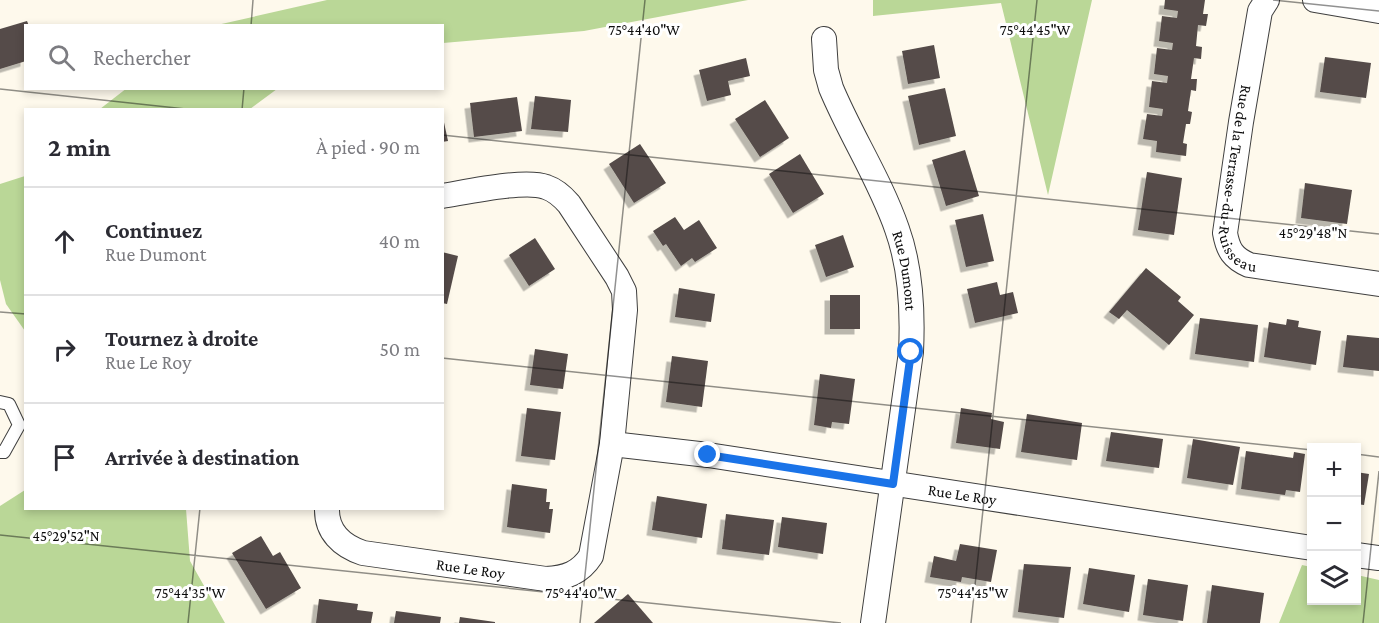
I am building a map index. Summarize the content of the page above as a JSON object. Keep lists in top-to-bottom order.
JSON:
{
  "streets": {
    "street": ["Rue de la Terrasse-du-Ruisseau", "Rue Dumont", "Rue Le Roy"]
  },
  "crossings": [
    ["Rue Dumont", "Rue Le Roy"]
  ],
  "page": {
    "search": "Rechercher",
    "heading": ["2 min", "À pied · 90 m"],
    "list": [
      ["Continuez", "Rue Dumont", "40 m"],
      ["Tournez à droite", "Rue Le Roy", "50 m"],
      "Arrivée à destination"
    ],
    "map_buttons": ["+", "−"]
  },
  "coordinates": [
    "75°44'40\"W",
    "75°44'45\"W",
    "45°29'48\"N",
    "45°29'52\"N",
    "75°44'35\"W"
  ]
}
